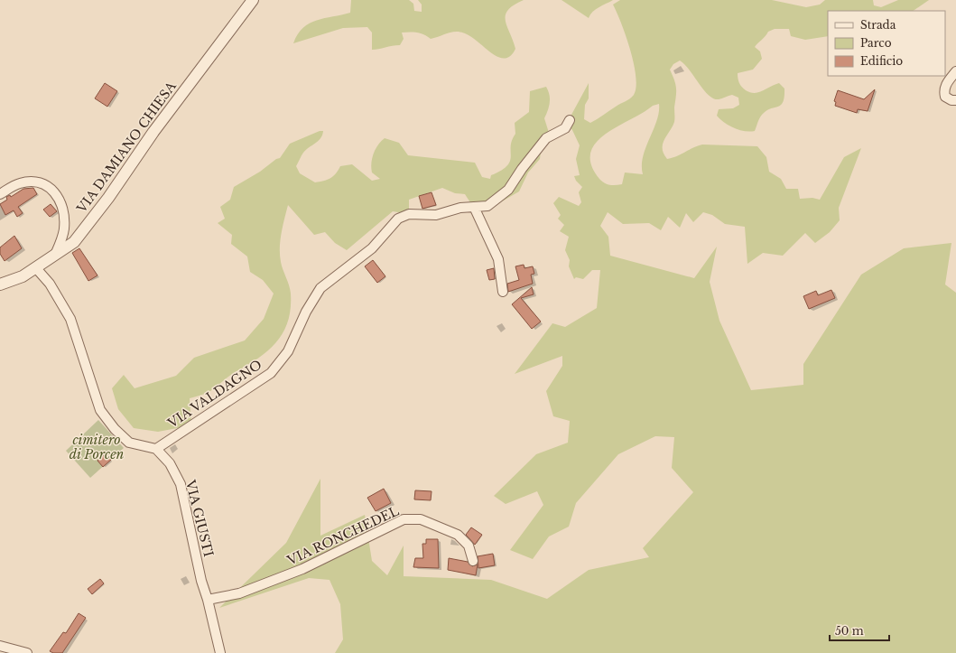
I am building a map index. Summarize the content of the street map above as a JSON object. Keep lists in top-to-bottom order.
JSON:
{
  "streets": {
    "street": [
      "VIA DAMIANO CHIESA",
      "VIA VALDAGNO",
      "VIA GIUSTI",
      "VIA RONCHEDEL"
    ]
  },
  "crossings": [
    ["VIA VALDAGNO", "VIA GIUSTI"],
    ["VIA GIUSTI", "VIA RONCHEDEL"]
  ],
  "parks": ["cimitero di Porcen"],
  "legend": ["Strada", "Parco", "Edificio"],
  "scale_bar": "50 m"
}
